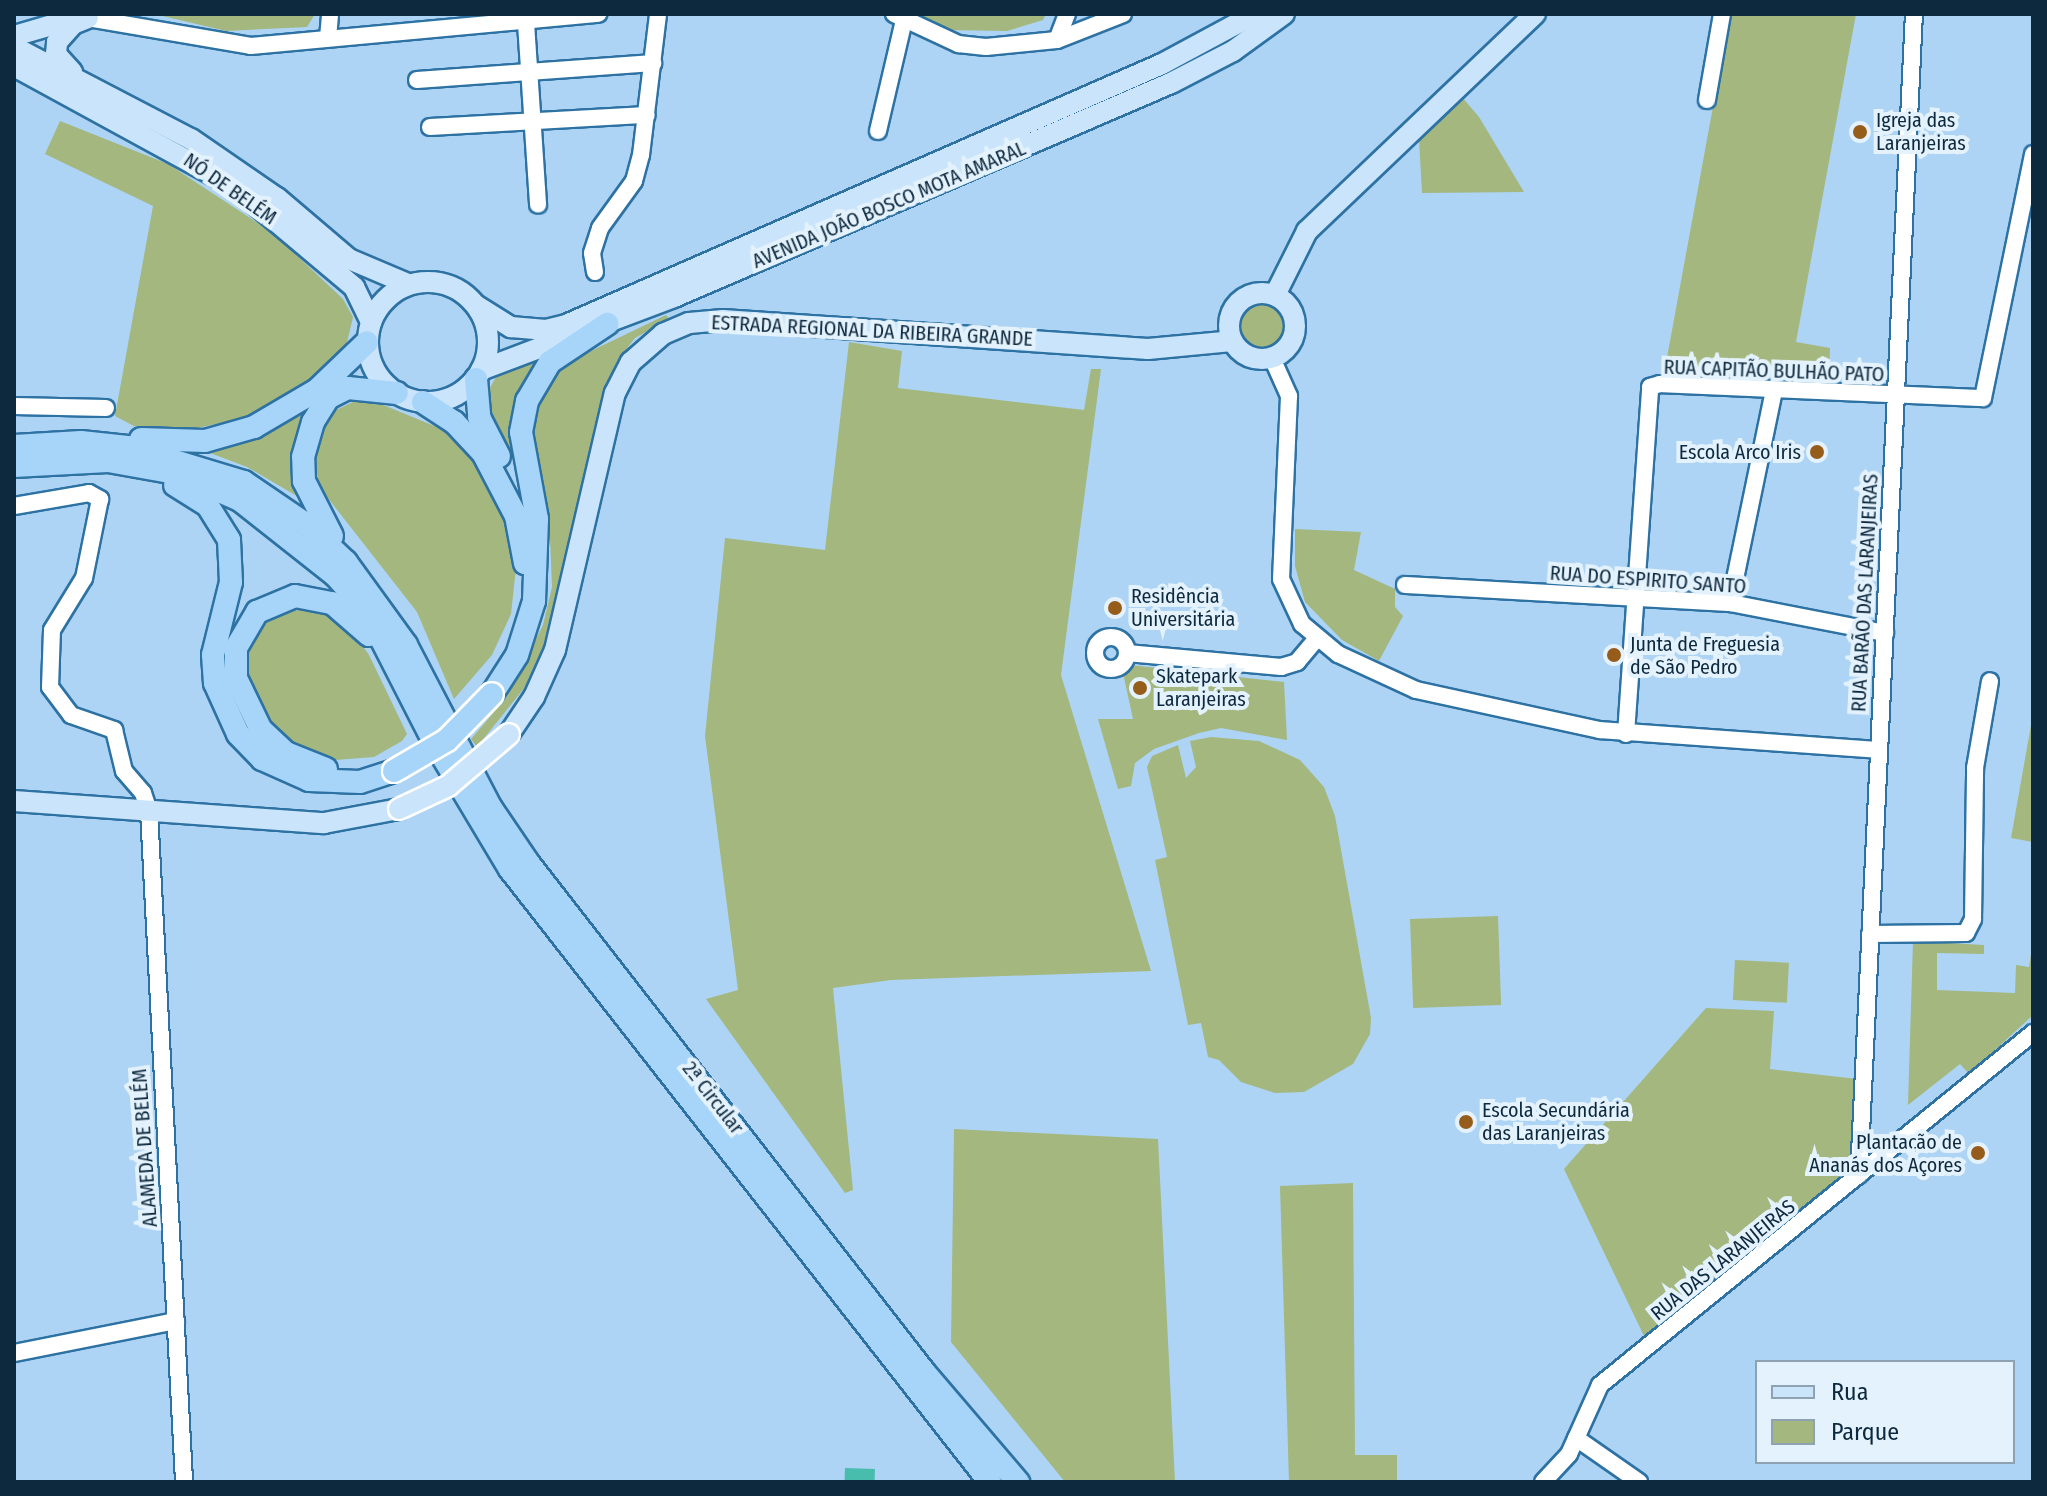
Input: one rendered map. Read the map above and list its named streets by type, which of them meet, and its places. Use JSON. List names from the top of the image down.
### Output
{
  "streets": {
    "highway": ["2ª Circular"],
    "main road": ["NÓ DE BELÉM", "AVENIDA JOÃO BOSCO MOTA AMARAL", "ESTRADA REGIONAL DA RIBEIRA GRANDE"],
    "street": [
      "RUA CAPITÃO BULHÃO PATO",
      "RUA DO ESPIRITO SANTO",
      "RUA BARÃO DAS LARANJEIRAS",
      "ALAMEDA DE BELÉM",
      "RUA DAS LARANJEIRAS"
    ]
  },
  "crossings": [
    ["NÓ DE BELÉM", "AVENIDA JOÃO BOSCO MOTA AMARAL"],
    ["ESTRADA REGIONAL DA RIBEIRA GRANDE", "ALAMEDA DE BELÉM"],
    ["RUA CAPITÃO BULHÃO PATO", "RUA DO ESPIRITO SANTO"],
    ["RUA CAPITÃO BULHÃO PATO", "RUA BARÃO DAS LARANJEIRAS"],
    ["RUA DO ESPIRITO SANTO", "RUA BARÃO DAS LARANJEIRAS"],
    ["RUA BARÃO DAS LARANJEIRAS", "RUA DAS LARANJEIRAS"]
  ],
  "places": [
    "Igreja das Laranjeiras",
    "Escola Arco Iris",
    "Residência Universitária",
    "Junta de Freguesia de São Pedro",
    "Skatepark Laranjeiras",
    "Escola Secundária das Laranjeiras",
    "Plantação de Ananás dos Açores"
  ],
  "legend": ["Rua", "Parque"]
}
